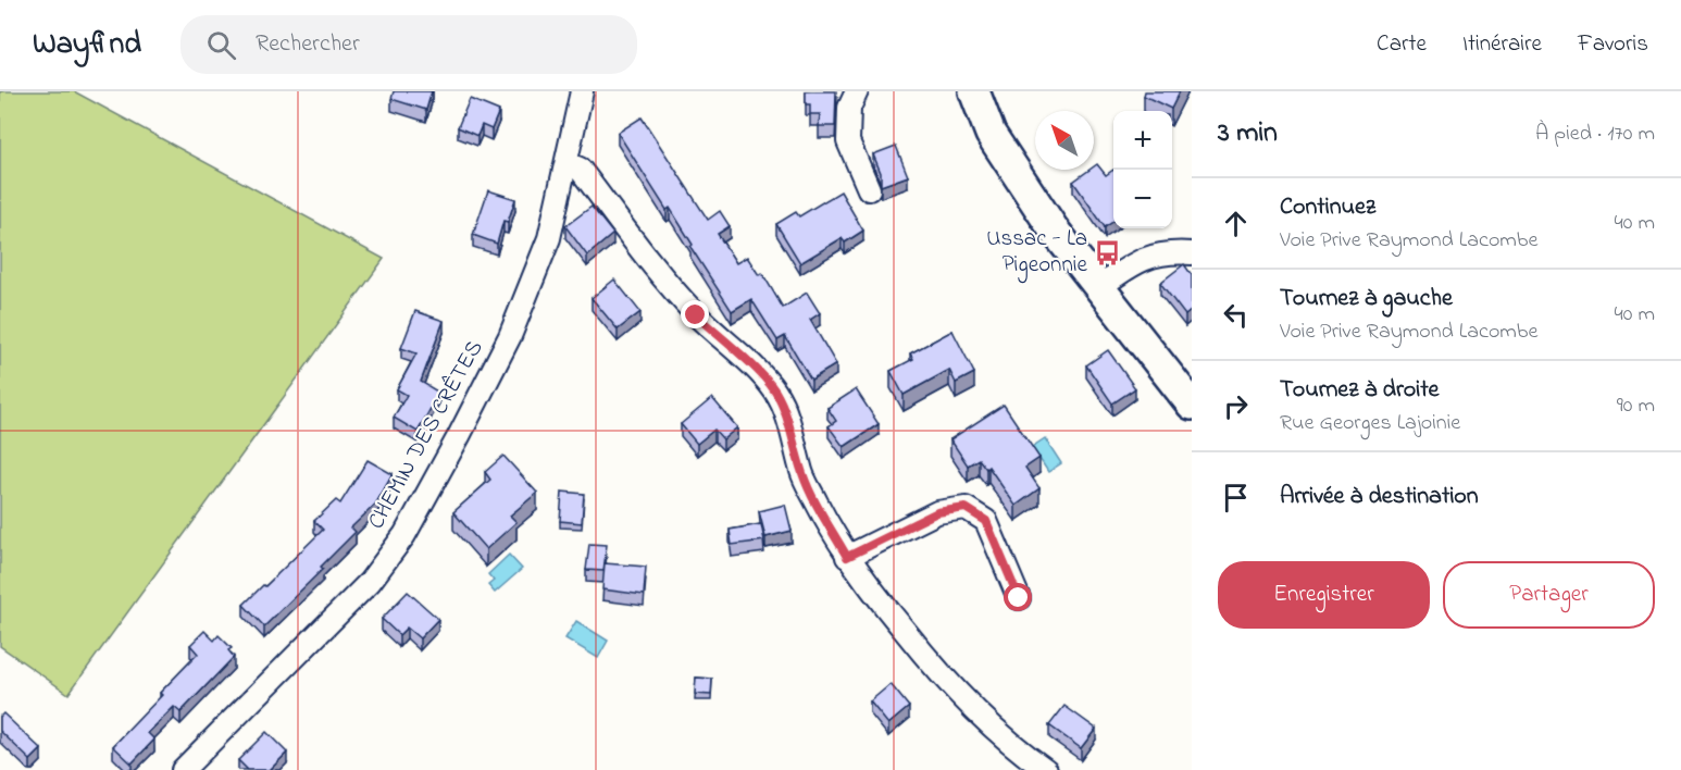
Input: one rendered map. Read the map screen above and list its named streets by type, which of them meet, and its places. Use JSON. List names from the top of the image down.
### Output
{
  "streets": {
    "street": ["CHEMIN DES CRÊTES"]
  },
  "places": {
    "bus stop": ["Ussac - La Pigeonnie"]
  },
  "north": "top left",
  "page": {
    "header": "Wayfind",
    "search": "Rechercher",
    "nav": ["Carte", "Itinéraire", "Favoris"],
    "heading": ["3 min", "À pied · 170 m"],
    "map_buttons": ["+", "−"],
    "list": [
      ["Continuez", "Voie Prive Raymond Lacombe", "40 m"],
      ["Tournez à gauche", "Voie Prive Raymond Lacombe", "40 m"],
      ["Tournez à droite", "Rue Georges Lajoinie", "90 m"],
      "Arrivée à destination"
    ],
    "buttons": ["Enregistrer", "Partager"]
  }
}
